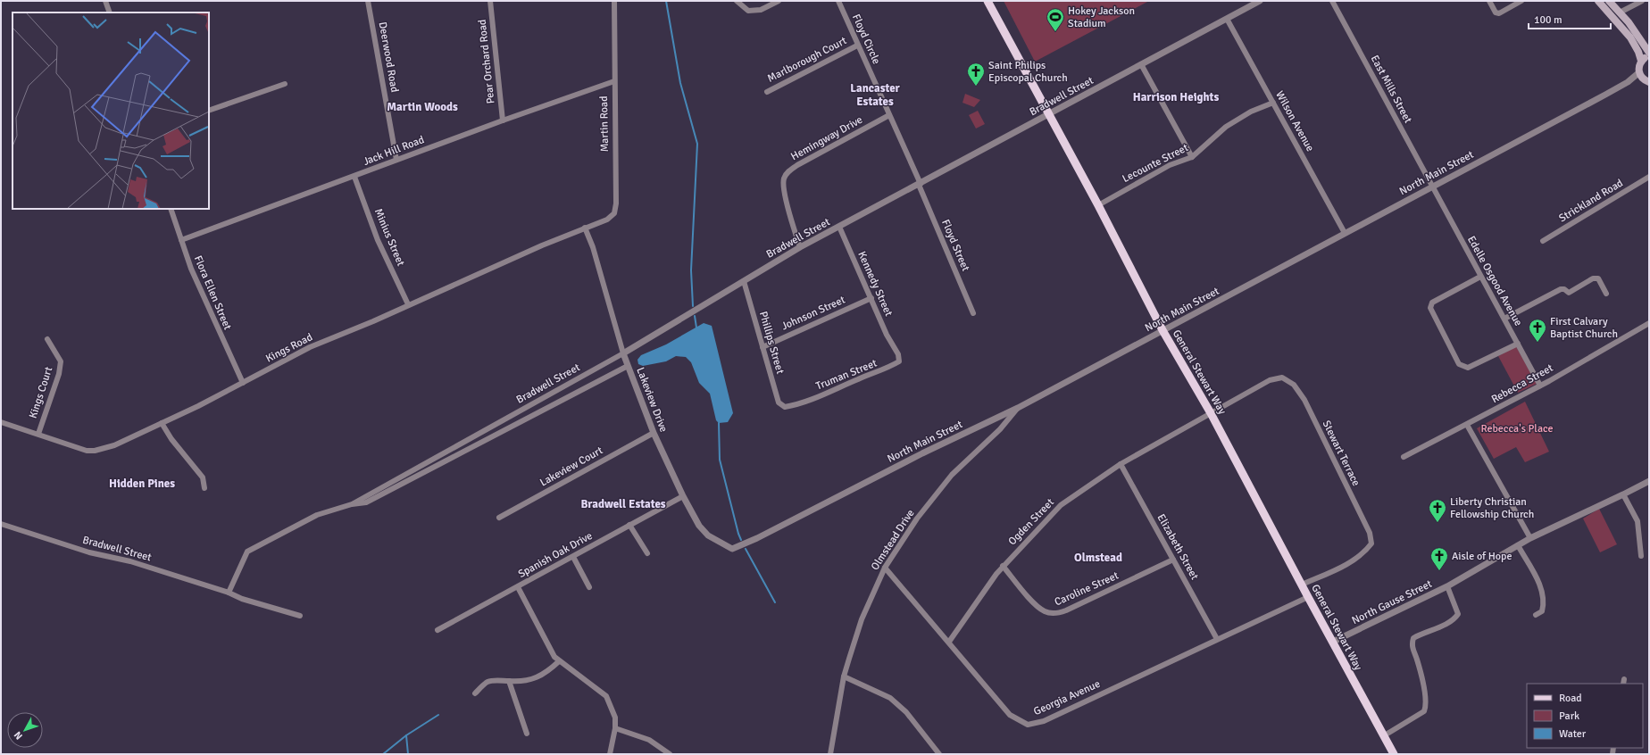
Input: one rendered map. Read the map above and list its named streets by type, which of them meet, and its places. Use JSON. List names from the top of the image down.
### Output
{
  "streets": {
    "main road": ["General Stewart Way"],
    "street": [
      "Floyd Circle",
      "Deerwood Road",
      "Marlborough Court",
      "Pear Orchard Road",
      "East Mills Street",
      "Bradwell Street",
      "Wilson Avenue",
      "Martin Road",
      "Hemingway Drive",
      "Jack Hill Road",
      "Lecounte Street",
      "North Main Street",
      "Strickland Road",
      "Minius Street",
      "Floyd Street",
      "Edelle Osgood Avenue",
      "Kennedy Street",
      "Flora Ellen Street",
      "Johnson Street",
      "Phillips Street",
      "Kings Road",
      "Truman Street",
      "Rebecca Street",
      "Kings Court",
      "Lakeview Drive",
      "Stewart Terrace",
      "Lakeview Court",
      "Ogden Street",
      "Olmstead Drive",
      "Elizabeth Street",
      "Spanish Oak Drive",
      "Caroline Street",
      "North Gause Street",
      "Georgia Avenue"
    ]
  },
  "crossings": [
    ["Floyd Circle", "Marlborough Court"],
    ["Floyd Circle", "Bradwell Street"],
    ["Floyd Circle", "Hemingway Drive"],
    ["Floyd Circle", "Floyd Street"],
    ["Deerwood Road", "Jack Hill Road"],
    ["Pear Orchard Road", "Jack Hill Road"],
    ["East Mills Street", "North Main Street"],
    ["East Mills Street", "Edelle Osgood Avenue"],
    ["Bradwell Street", "Wilson Avenue"],
    ["Bradwell Street", "Hemingway Drive"],
    ["Bradwell Street", "Floyd Street"],
    ["Bradwell Street", "Kennedy Street"],
    ["Bradwell Street", "Phillips Street"],
    ["Bradwell Street", "General Stewart Way"],
    ["Bradwell Street", "Lakeview Drive"],
    ["Wilson Avenue", "Lecounte Street"],
    ["Wilson Avenue", "North Main Street"],
    ["Martin Road", "Jack Hill Road"],
    ["Martin Road", "Kings Road"],
    ["Martin Road", "Lakeview Drive"],
    ["Jack Hill Road", "Minius Street"],
    ["Jack Hill Road", "Flora Ellen Street"],
    ["Lecounte Street", "General Stewart Way"],
    ["North Main Street", "Edelle Osgood Avenue"],
    ["North Main Street", "General Stewart Way"],
    ["North Main Street", "Lakeview Drive"],
    ["North Main Street", "Olmstead Drive"],
    ["Minius Street", "Kings Road"],
    ["Edelle Osgood Avenue", "Rebecca Street"],
    ["Kennedy Street", "Johnson Street"],
    ["Kennedy Street", "Truman Street"],
    ["Flora Ellen Street", "Kings Road"],
    ["Johnson Street", "Phillips Street"],
    ["Phillips Street", "Truman Street"],
    ["Kings Road", "Kings Court"],
    ["Kings Road", "Lakeview Drive"],
    ["General Stewart Way", "Stewart Terrace"],
    ["General Stewart Way", "Ogden Street"],
    ["General Stewart Way", "North Gause Street"],
    ["General Stewart Way", "Georgia Avenue"],
    ["Lakeview Drive", "Lakeview Court"],
    ["Lakeview Drive", "Spanish Oak Drive"],
    ["Stewart Terrace", "Ogden Street"],
    ["Ogden Street", "Elizabeth Street"],
    ["Ogden Street", "Caroline Street"],
    ["Ogden Street", "Georgia Avenue"],
    ["Olmstead Drive", "Georgia Avenue"],
    ["Elizabeth Street", "Caroline Street"],
    ["Elizabeth Street", "Georgia Avenue"]
  ],
  "districts": [
    "Lancaster Estates",
    "Harrison Heights",
    "Martin Woods",
    "Hidden Pines",
    "Bradwell Estates",
    "Olmstead"
  ],
  "parks": ["Rebecca's Place"],
  "places": {
    "sports": ["Hokey Jackson Stadium"],
    "church": [
      "Saint Philips Episcopal Church",
      "First Calvary Baptist Church",
      "Liberty Christian Fellowship Church",
      "Aisle of Hope"
    ]
  },
  "legend": ["Road", "Park", "Water"],
  "scale_bar": "100 m",
  "north": "bottom left"
}
